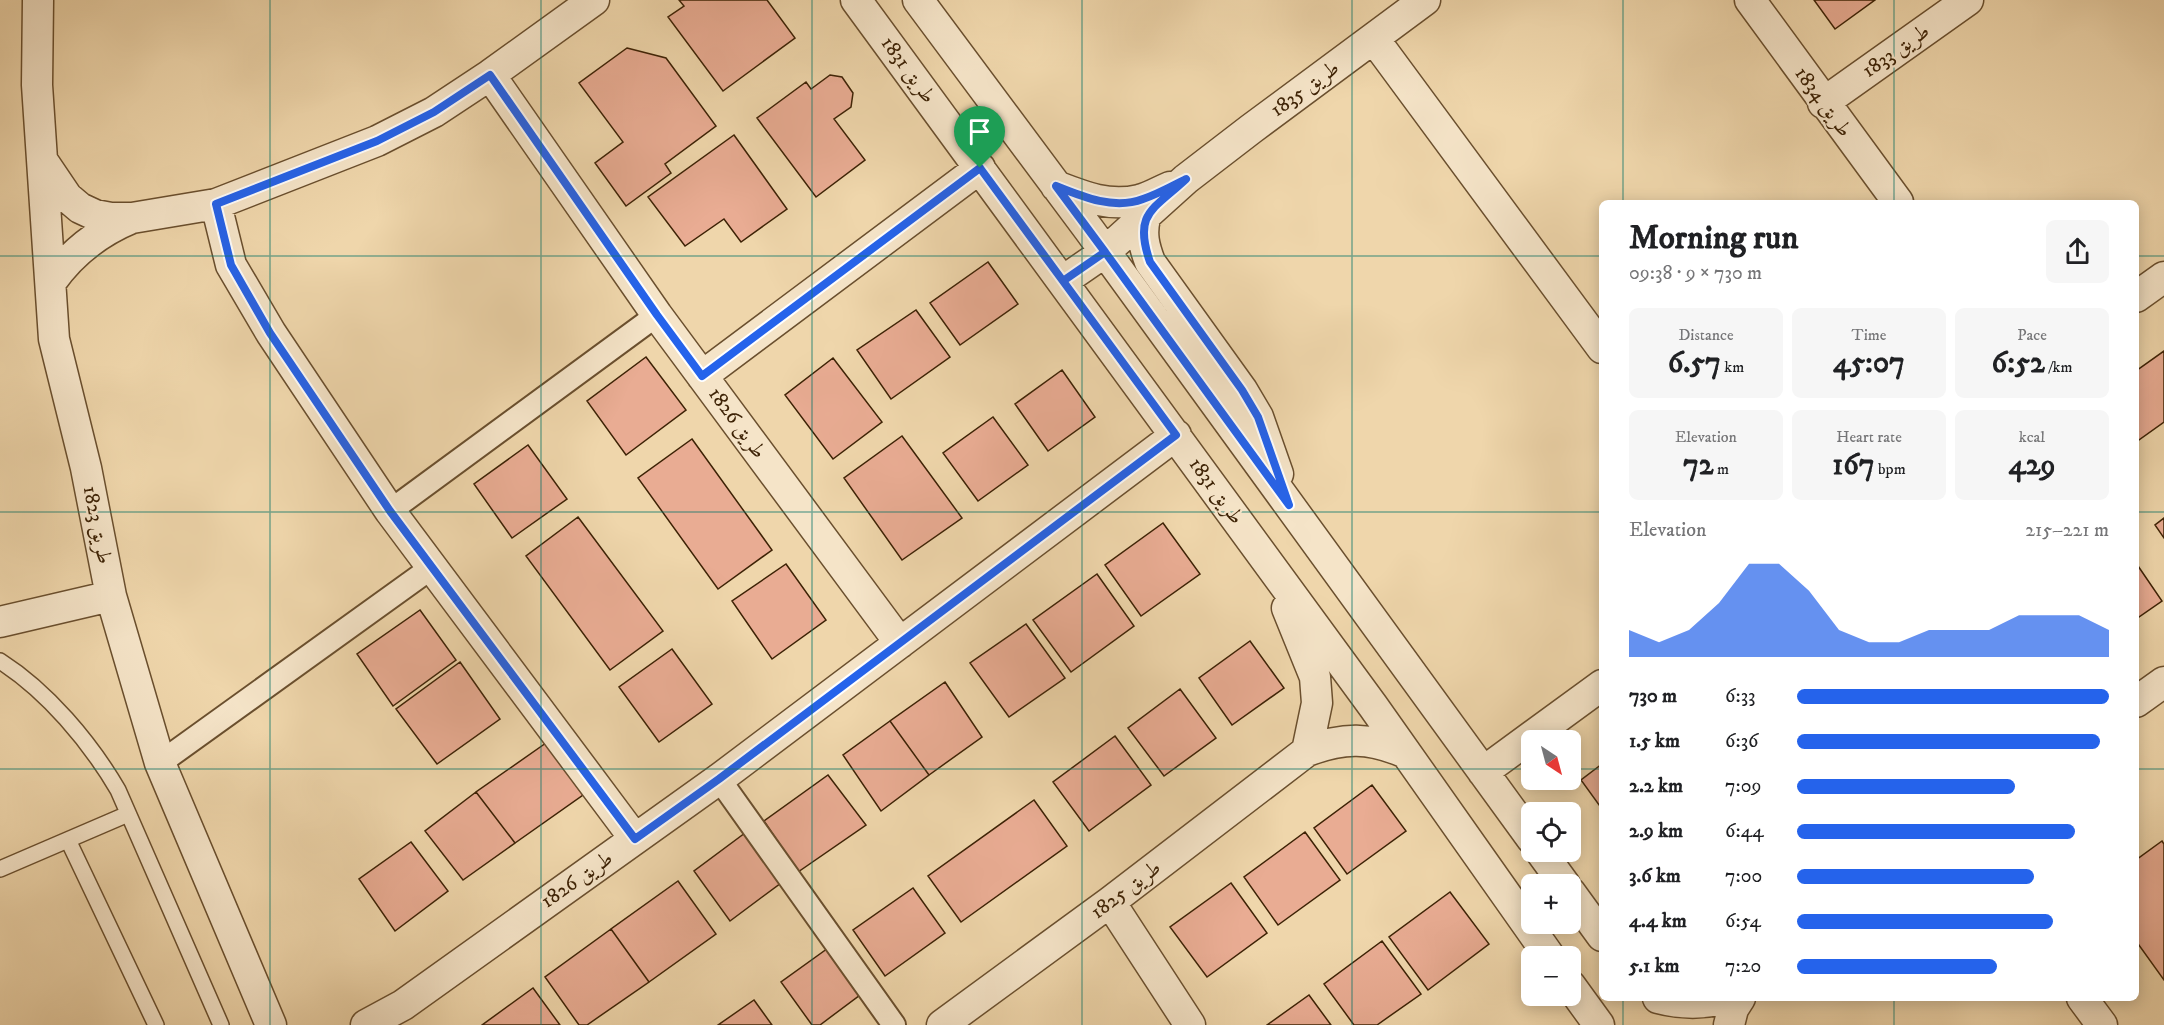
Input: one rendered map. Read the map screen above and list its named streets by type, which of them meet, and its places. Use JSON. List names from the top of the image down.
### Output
{
  "streets": {
    "street": [
      "طريق 1833",
      "طريق 1831",
      "طريق 1835",
      "طريق 1834",
      "طريق 1826",
      "طريق 1823",
      "طريق 1825"
    ]
  },
  "crossings": [
    ["طريق 1833", "طريق 1834"],
    ["طريق 1831", "طريق 1835"],
    ["طريق 1831", "طريق 1826"],
    ["طريق 1831", "طريق 1825"]
  ],
  "north": "bottom right",
  "page": {
    "heading": ["Morning run", "09:38 · 9 × 730 m"],
    "stats": [
      ["Distance", "6.57 km"],
      ["Time", "45:07"],
      ["Pace", "6:52 /km"],
      ["Elevation", "72 m"],
      ["Heart rate", "167 bpm"],
      ["kcal", "429"]
    ],
    "chart": ["Elevation", "215–221 m"],
    "list": [
      {
        "name": "730 m",
        "note": "6:33"
      },
      {
        "name": "1.5 km",
        "note": "6:36"
      },
      {
        "name": "2.2 km",
        "note": "7:09"
      },
      {
        "name": "2.9 km",
        "note": "6:44"
      },
      {
        "name": "3.6 km",
        "note": "7:00"
      },
      {
        "name": "4.4 km",
        "note": "6:54"
      },
      {
        "name": "5.1 km",
        "note": "7:20"
      }
    ],
    "map_buttons": ["+", "−"]
  }
}
